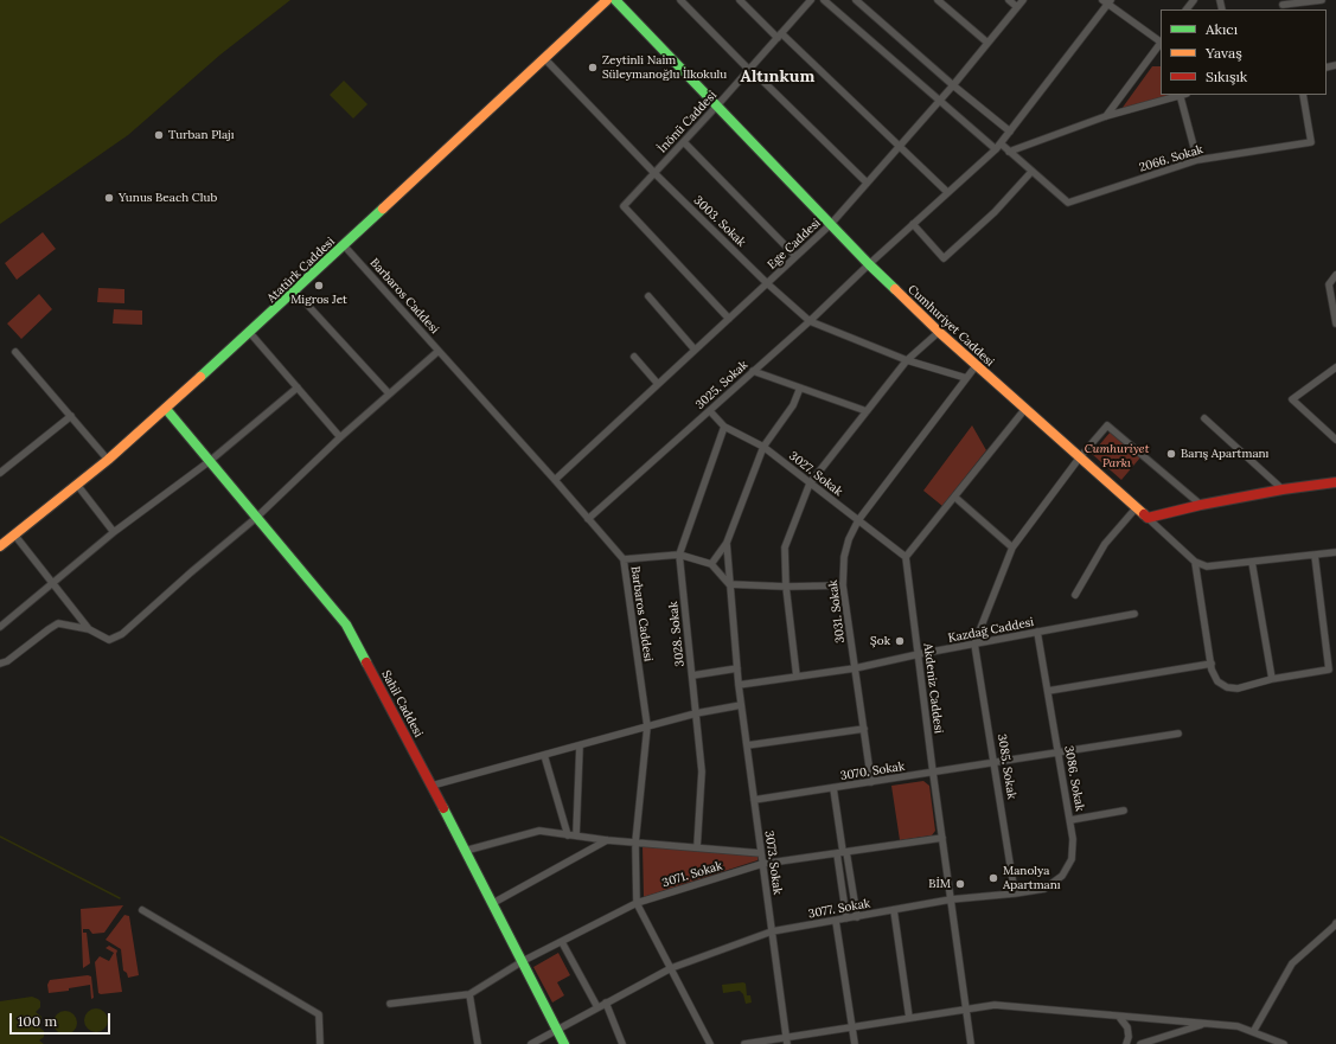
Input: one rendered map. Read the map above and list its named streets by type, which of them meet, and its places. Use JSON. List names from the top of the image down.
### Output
{
  "streets": {
    "street": [
      "İnönü Caddesi",
      "2066. Sokak",
      "3003. Sokak",
      "Ege Caddesi",
      "Atatürk Caddesi",
      "Barbaros Caddesi",
      "Cumhuriyet Caddesi",
      "3025. Sokak",
      "3027. Sokak",
      "3031. Sokak",
      "Kazdağ Caddesi",
      "3028. Sokak",
      "Akdeniz Caddesi",
      "Sahil Caddesi",
      "3085. Sokak",
      "3070. Sokak",
      "3086. Sokak",
      "3073. Sokak",
      "3071. Sokak",
      "3077. Sokak"
    ]
  },
  "crossings": [
    ["İnönü Caddesi", "3003. Sokak"],
    ["İnönü Caddesi", "Ege Caddesi"],
    ["İnönü Caddesi", "Cumhuriyet Caddesi"],
    ["3003. Sokak", "Ege Caddesi"],
    ["3003. Sokak", "Atatürk Caddesi"],
    ["3003. Sokak", "3025. Sokak"],
    ["3003. Sokak", "3031. Sokak"],
    ["Ege Caddesi", "Barbaros Caddesi"],
    ["Ege Caddesi", "Cumhuriyet Caddesi"],
    ["Atatürk Caddesi", "Barbaros Caddesi"],
    ["Atatürk Caddesi", "Sahil Caddesi"],
    ["Barbaros Caddesi", "3025. Sokak"],
    ["Barbaros Caddesi", "3071. Sokak"],
    ["Barbaros Caddesi", "3077. Sokak"],
    ["Cumhuriyet Caddesi", "3025. Sokak"],
    ["Cumhuriyet Caddesi", "3031. Sokak"],
    ["3025. Sokak", "3027. Sokak"],
    ["3027. Sokak", "3031. Sokak"],
    ["3027. Sokak", "3028. Sokak"],
    ["3027. Sokak", "Akdeniz Caddesi"],
    ["3031. Sokak", "Kazdağ Caddesi"],
    ["3031. Sokak", "3070. Sokak"],
    ["Kazdağ Caddesi", "Akdeniz Caddesi"],
    ["Kazdağ Caddesi", "3085. Sokak"],
    ["Kazdağ Caddesi", "3086. Sokak"],
    ["Kazdağ Caddesi", "3073. Sokak"],
    ["Akdeniz Caddesi", "3070. Sokak"],
    ["Akdeniz Caddesi", "3071. Sokak"],
    ["Akdeniz Caddesi", "3077. Sokak"],
    ["Sahil Caddesi", "3071. Sokak"],
    ["Sahil Caddesi", "3077. Sokak"],
    ["3085. Sokak", "3070. Sokak"],
    ["3085. Sokak", "3086. Sokak"],
    ["3085. Sokak", "3077. Sokak"],
    ["3070. Sokak", "3086. Sokak"],
    ["3070. Sokak", "3073. Sokak"],
    ["3086. Sokak", "3077. Sokak"],
    ["3073. Sokak", "3071. Sokak"],
    ["3073. Sokak", "3077. Sokak"]
  ],
  "districts": ["Altınkum"],
  "parks": ["Cumhuriyet Parkı"],
  "places": [
    "Zeytinli Naim Süleymanoğlu İlkokulu",
    "Turban Plajı",
    "Yunus Beach Club",
    "Migros Jet",
    "Barış Apartmanı",
    "Şok",
    "Manolya Apartmanı",
    "BİM"
  ],
  "legend": ["Akıcı", "Yavaş", "Sıkışık"],
  "scale_bar": "100 m"
}
